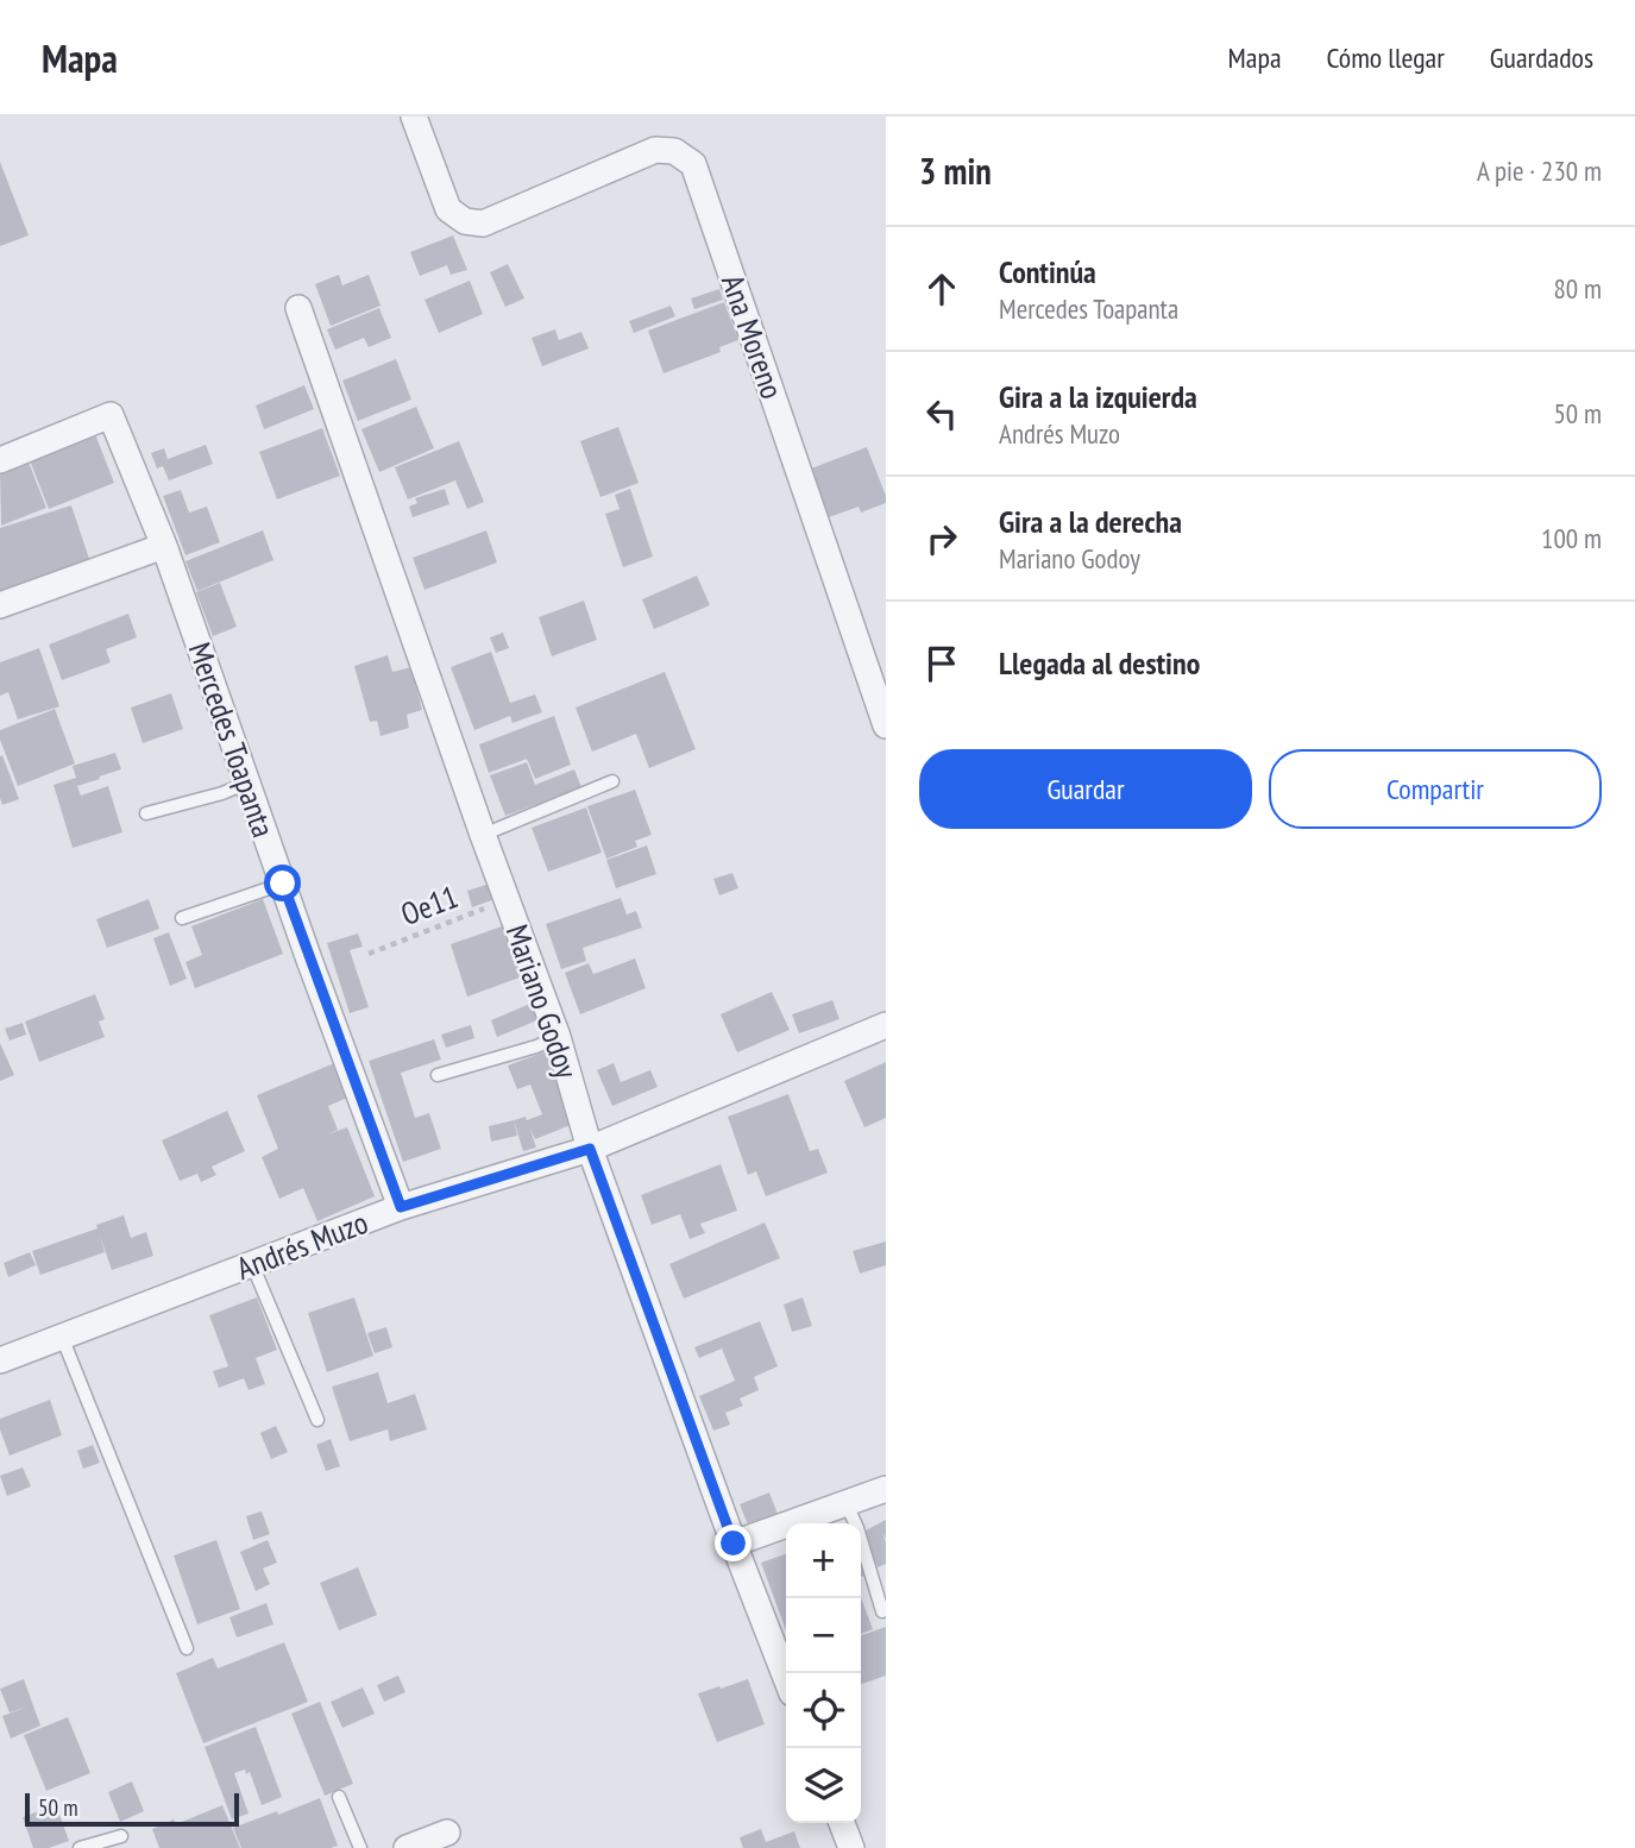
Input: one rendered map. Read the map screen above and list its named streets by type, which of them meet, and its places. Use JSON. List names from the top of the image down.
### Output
{
  "streets": {
    "street": [
      "Ana Moreno",
      "Mercedes Toapanta",
      "Mariano Godoy",
      "Andrés Muzo"
    ],
    "path": ["Oe11"]
  },
  "crossings": [
    ["Mercedes Toapanta", "Andrés Muzo"],
    ["Oe11", "Mariano Godoy"],
    ["Mariano Godoy", "Andrés Muzo"]
  ],
  "scale_bar": "50 m",
  "page": {
    "header": "Mapa",
    "nav": ["Mapa", "Cómo llegar", "Guardados"],
    "heading": ["3 min", "A pie · 230 m"],
    "list": [
      ["Continúa", "Mercedes Toapanta", "80 m"],
      ["Gira a la izquierda", "Andrés Muzo", "50 m"],
      ["Gira a la derecha", "Mariano Godoy", "100 m"],
      "Llegada al destino"
    ],
    "buttons": ["Guardar", "Compartir"],
    "map_buttons": ["+", "−"],
    "scale": "50 m"
  }
}
